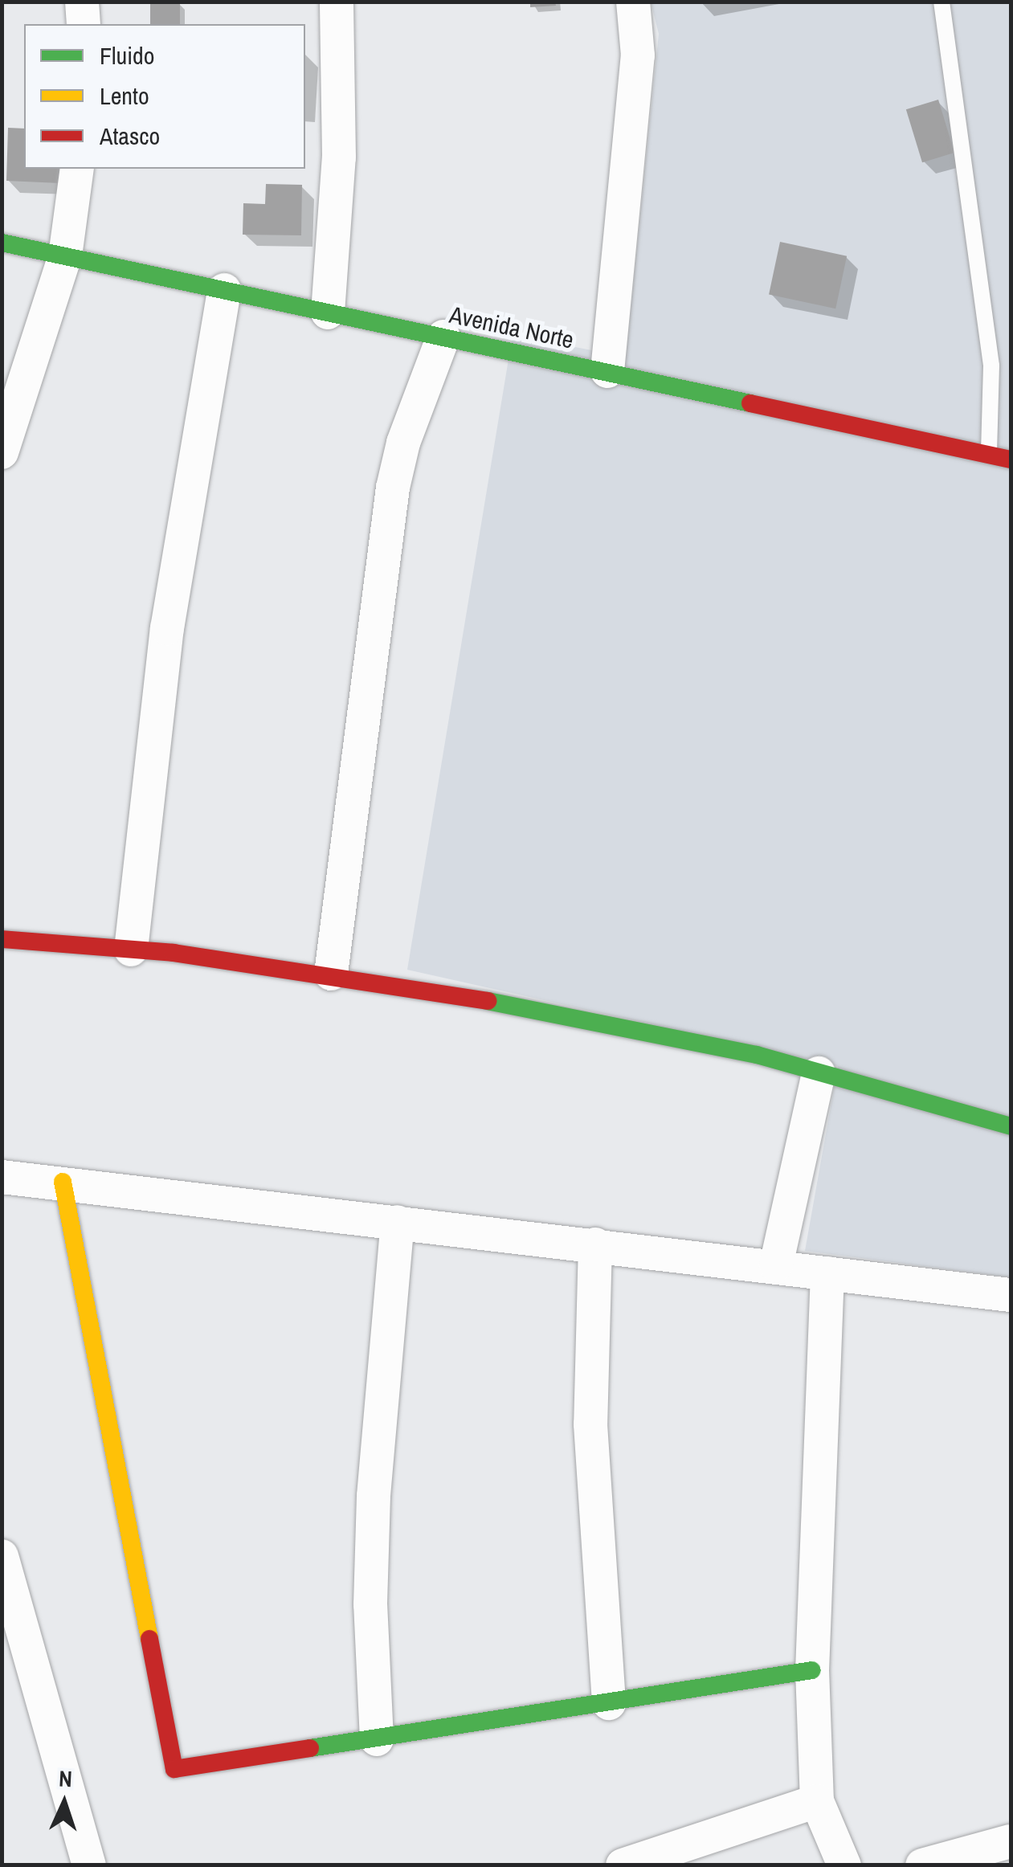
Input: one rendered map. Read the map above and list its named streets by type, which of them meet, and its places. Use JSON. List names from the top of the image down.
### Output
{
  "streets": {
    "main road": ["Avenida Norte"]
  },
  "legend": ["Fluido", "Lento", "Atasco"],
  "north": "top"
}
